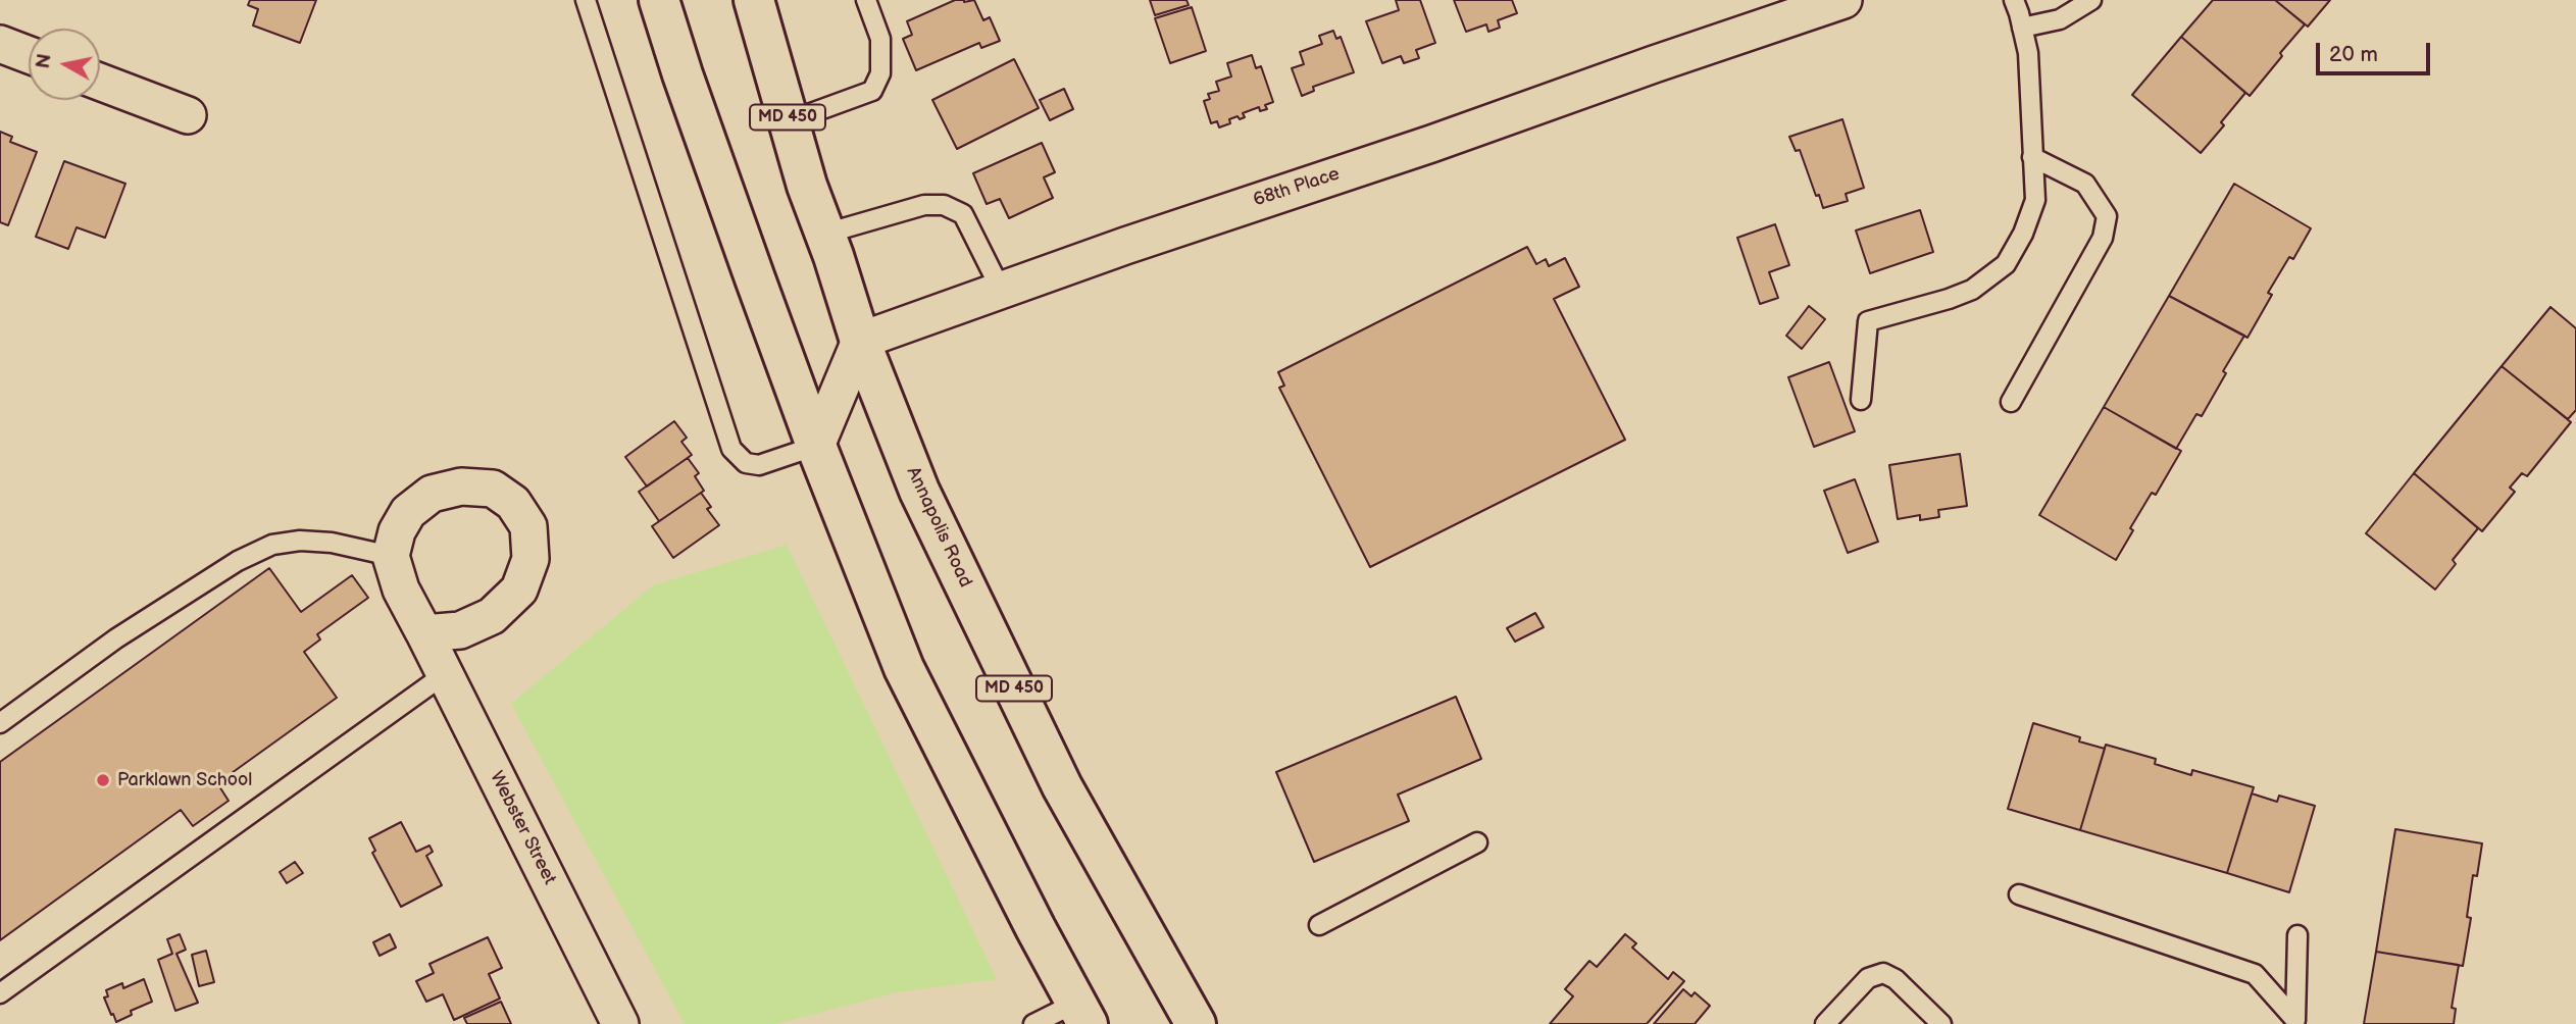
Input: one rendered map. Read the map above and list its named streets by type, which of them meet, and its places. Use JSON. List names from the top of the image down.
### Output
{
  "streets": {
    "main road": ["MD 450", "Annapolis Road"],
    "street": ["68th Place", "Webster Street"]
  },
  "crossings": [
    ["68th Place", "Annapolis Road"]
  ],
  "places": ["Parklawn School"],
  "scale_bar": "20 m",
  "north": "left"
}
